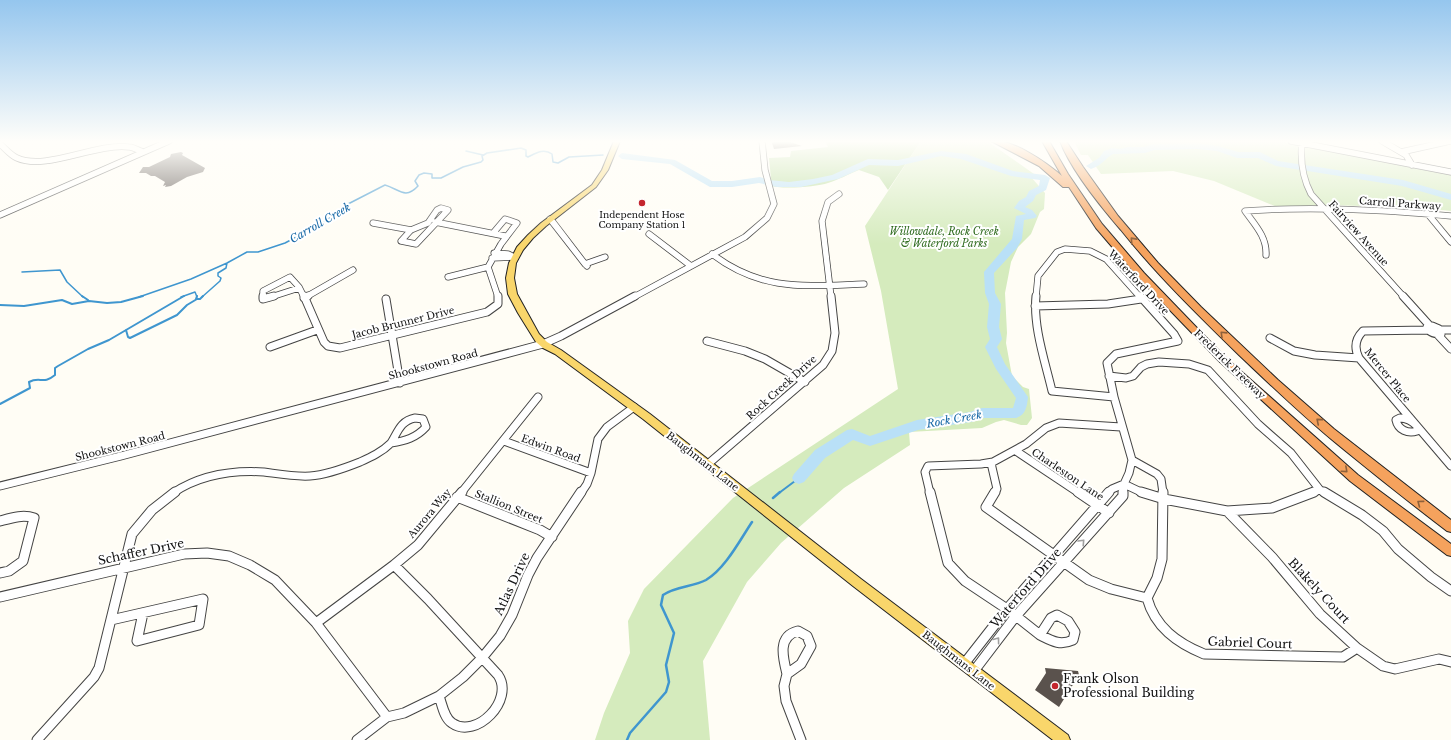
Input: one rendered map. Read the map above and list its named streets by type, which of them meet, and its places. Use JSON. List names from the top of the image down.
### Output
{
  "streets": {
    "highway": ["Frederick Freeway"],
    "main road": ["Baughmans Lane"],
    "street": [
      "Carroll Parkway",
      "Fairview Avenue",
      "Waterford Drive",
      "Jacob Brunner Drive",
      "Shookstown Road",
      "Mercer Place",
      "Rock Creek Drive",
      "Edwin Road",
      "Charleston Lane",
      "Stallion Street",
      "Aurora Way",
      "Schaffer Drive",
      "Atlas Drive",
      "Blakely Court",
      "Gabriel Court"
    ]
  },
  "crossings": [
    ["Carroll Parkway", "Fairview Avenue"],
    ["Fairview Avenue", "Mercer Place"],
    ["Waterford Drive", "Baughmans Lane"],
    ["Waterford Drive", "Charleston Lane"],
    ["Shookstown Road", "Baughmans Lane"],
    ["Rock Creek Drive", "Baughmans Lane"],
    ["Edwin Road", "Aurora Way"],
    ["Edwin Road", "Atlas Drive"],
    ["Baughmans Lane", "Atlas Drive"],
    ["Stallion Street", "Aurora Way"],
    ["Stallion Street", "Atlas Drive"],
    ["Aurora Way", "Schaffer Drive"],
    ["Schaffer Drive", "Atlas Drive"],
    ["Blakely Court", "Gabriel Court"]
  ],
  "water": ["Carroll Creek", "Rock Creek"],
  "parks": ["Willowdale, Rock Creek & Waterford Parks"],
  "places": ["Independent Hose Company Station 1", "Frank Olson Professional Building"]
}
